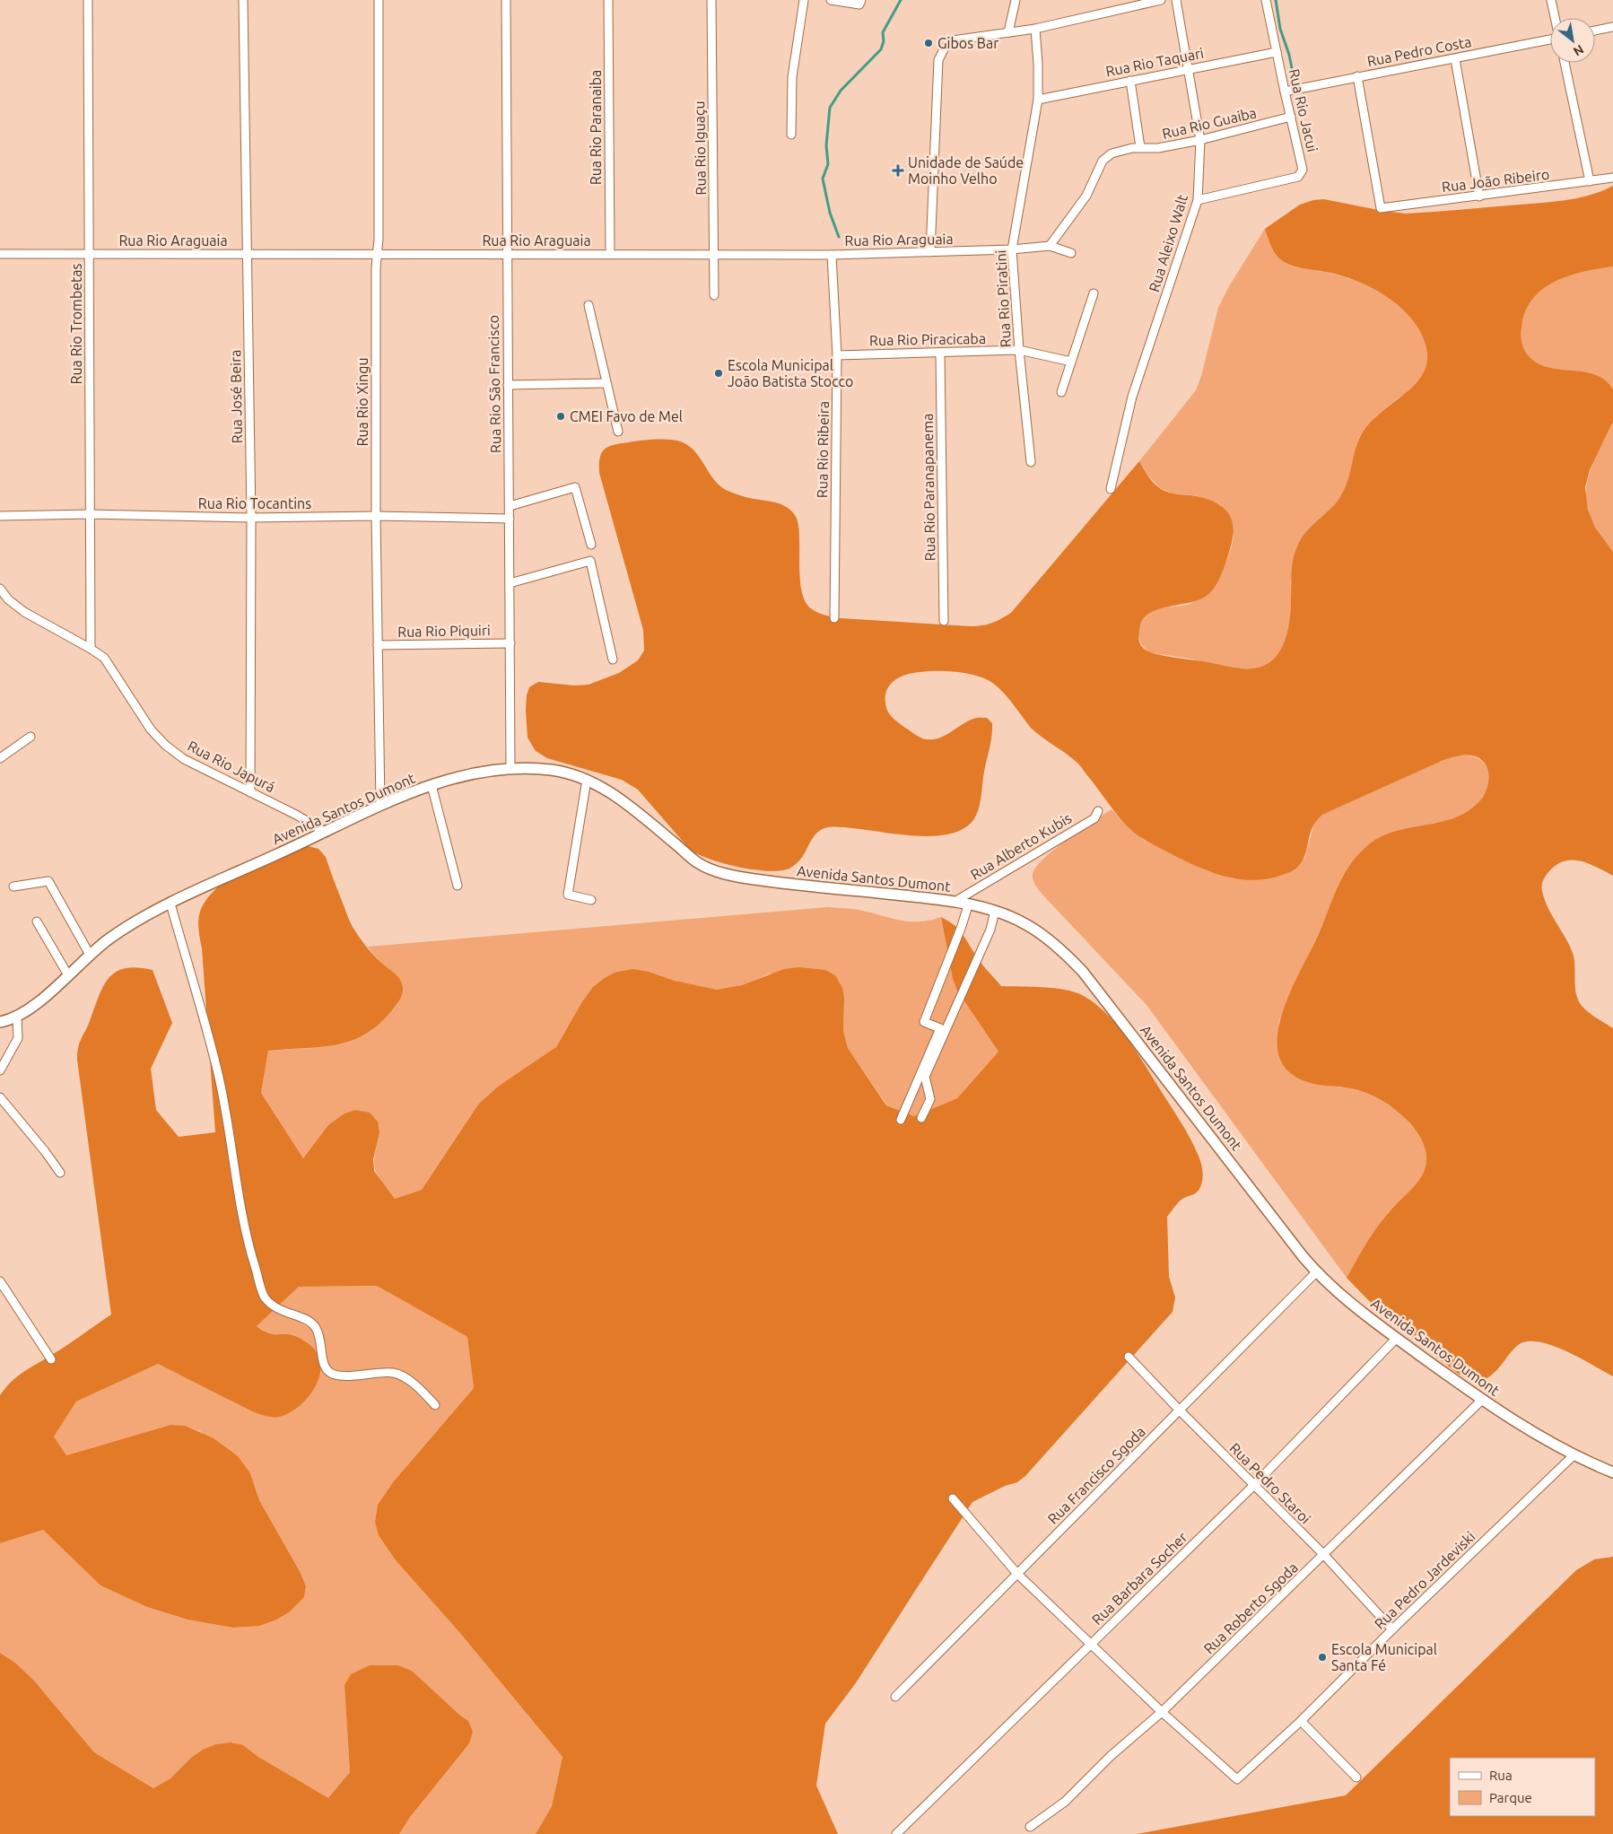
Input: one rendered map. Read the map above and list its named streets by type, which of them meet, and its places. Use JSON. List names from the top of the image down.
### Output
{
  "streets": {
    "street": [
      "Rua Pedro Costa",
      "Rua Rio Taquari",
      "Rua Rio Jacui",
      "Rua Rio Guaiba",
      "Rua Rio Paranaiba",
      "Rua Rio Iguaçu",
      "Rua João Ribeiro",
      "Rua Rio Araguaia",
      "Rua Aleixo Walt",
      "Rua Rio Piratini",
      "Rua Rio Trombetas",
      "Rua Rio Piracicaba",
      "Rua Rio São Francisco",
      "Rua José Beira",
      "Rua Rio Xingu",
      "Rua Rio Ribeira",
      "Rua Rio Paranapanema",
      "Rua Rio Tocantins",
      "Rua Rio Piquiri",
      "Rua Rio Japurá",
      "Avenida Santos Dumont",
      "Rua Alberto Kubis",
      "Rua Francisco Sgoda",
      "Rua Pedro Staroi",
      "Rua Barbara Socher",
      "Rua Pedro Jardeviski",
      "Rua Roberto Sgoda"
    ]
  },
  "crossings": [
    ["Rua Pedro Costa", "Rua Rio Jacui"],
    ["Rua Pedro Costa", "Rua João Ribeiro"],
    ["Rua Rio Taquari", "Rua Rio Jacui"],
    ["Rua Rio Taquari", "Rua Aleixo Walt"],
    ["Rua Rio Taquari", "Rua Rio Piratini"],
    ["Rua Rio Jacui", "Rua Rio Guaiba"],
    ["Rua Rio Jacui", "Rua Aleixo Walt"],
    ["Rua Rio Guaiba", "Rua Rio Araguaia"],
    ["Rua Rio Guaiba", "Rua Aleixo Walt"],
    ["Rua Rio Paranaiba", "Rua Rio Araguaia"],
    ["Rua Rio Iguaçu", "Rua Rio Araguaia"],
    ["Rua Rio Araguaia", "Rua Rio Piratini"],
    ["Rua Rio Araguaia", "Rua Rio Trombetas"],
    ["Rua Rio Araguaia", "Rua Rio São Francisco"],
    ["Rua Rio Araguaia", "Rua José Beira"],
    ["Rua Rio Araguaia", "Rua Rio Xingu"],
    ["Rua Rio Araguaia", "Rua Rio Ribeira"],
    ["Rua Rio Piratini", "Rua Rio Piracicaba"],
    ["Rua Rio Trombetas", "Rua Rio Tocantins"],
    ["Rua Rio Trombetas", "Rua Rio Japurá"],
    ["Rua Rio Piracicaba", "Rua Rio Ribeira"],
    ["Rua Rio Piracicaba", "Rua Rio Paranapanema"],
    ["Rua Rio São Francisco", "Rua Rio Tocantins"],
    ["Rua Rio São Francisco", "Rua Rio Piquiri"],
    ["Rua Rio São Francisco", "Avenida Santos Dumont"],
    ["Rua José Beira", "Rua Rio Tocantins"],
    ["Rua José Beira", "Rua Rio Japurá"],
    ["Rua Rio Xingu", "Rua Rio Tocantins"],
    ["Rua Rio Xingu", "Rua Rio Piquiri"],
    ["Rua Rio Xingu", "Avenida Santos Dumont"],
    ["Rua Rio Japurá", "Avenida Santos Dumont"],
    ["Avenida Santos Dumont", "Rua Alberto Kubis"],
    ["Avenida Santos Dumont", "Rua Francisco Sgoda"],
    ["Avenida Santos Dumont", "Rua Barbara Socher"],
    ["Avenida Santos Dumont", "Rua Pedro Jardeviski"],
    ["Avenida Santos Dumont", "Rua Roberto Sgoda"],
    ["Rua Francisco Sgoda", "Rua Pedro Staroi"],
    ["Rua Pedro Staroi", "Rua Barbara Socher"],
    ["Rua Pedro Staroi", "Rua Pedro Jardeviski"],
    ["Rua Pedro Staroi", "Rua Roberto Sgoda"],
    ["Rua Pedro Jardeviski", "Rua Roberto Sgoda"]
  ],
  "places": {
    "other": [
      "Gibos Bar",
      "Escola Municipal João Batista Stocco",
      "CMEI Favo de Mel",
      "Escola Municipal Santa Fé"
    ],
    "health": ["Unidade de Saúde Moinho Velho"]
  },
  "legend": ["Rua", "Parque"],
  "north": "bottom right"
}
